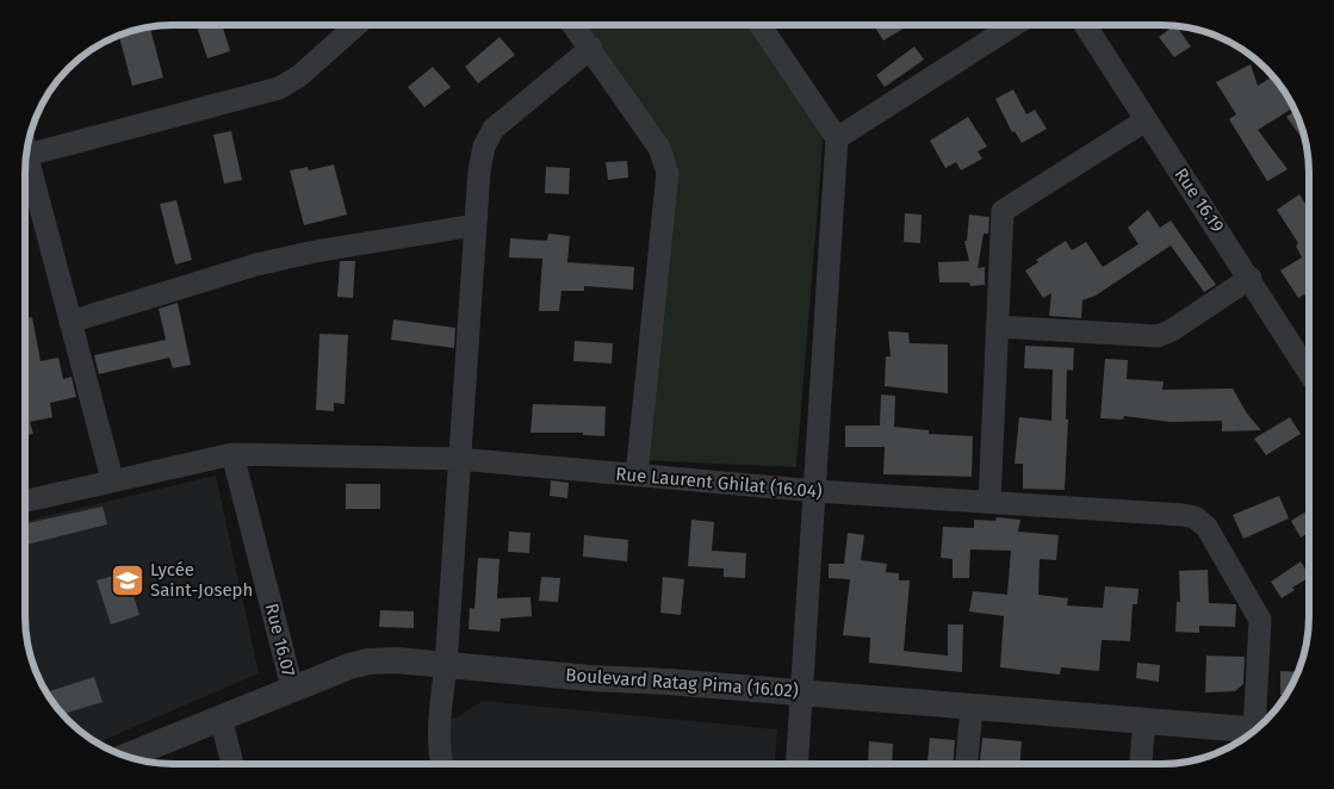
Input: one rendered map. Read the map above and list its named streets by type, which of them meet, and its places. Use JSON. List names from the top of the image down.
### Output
{
  "streets": {
    "street": [
      "Rue 16.19",
      "Rue Laurent Ghilat (16.04)",
      "Rue 16.07",
      "Boulevard Ratag Pima (16.02)"
    ]
  },
  "crossings": [
    ["Rue Laurent Ghilat (16.04)", "Rue 16.07"],
    ["Rue 16.07", "Boulevard Ratag Pima (16.02)"]
  ],
  "places": {
    "school or university": ["Lycée Saint-Joseph"]
  }
}
